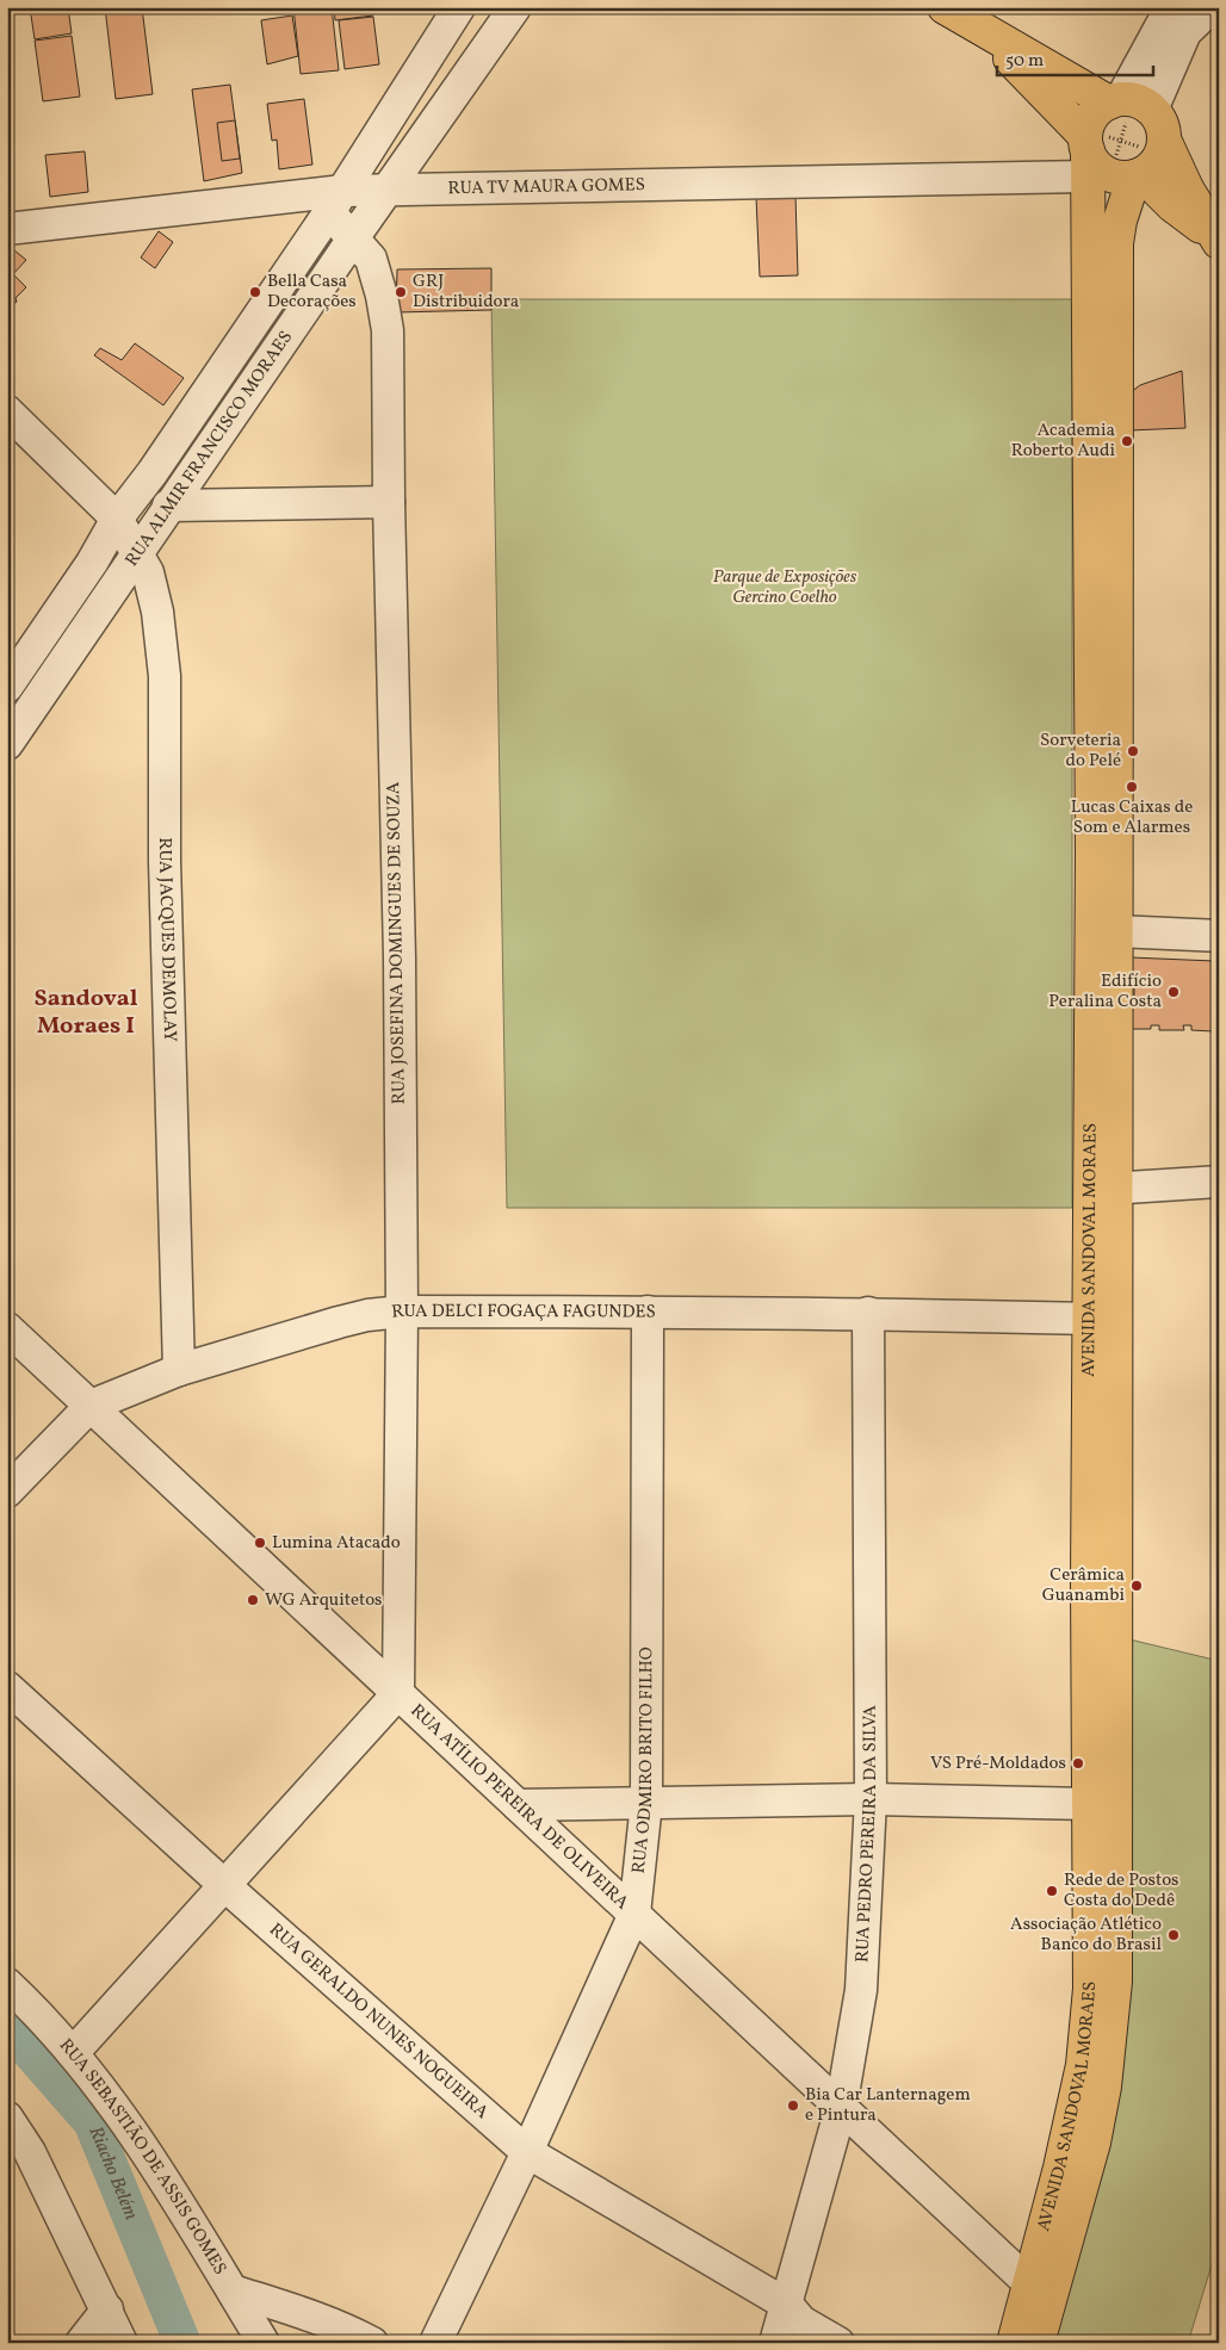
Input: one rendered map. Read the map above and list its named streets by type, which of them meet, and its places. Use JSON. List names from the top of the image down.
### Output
{
  "streets": {
    "main road": ["AVENIDA SANDOVAL MORAES"],
    "street": [
      "RUA TV MAURA GOMES",
      "RUA ALMIR FRANCISCO MORAES",
      "RUA JACQUES DEMOLAY",
      "RUA JOSEFINA DOMINGUES DE SOUZA",
      "RUA DELCI FOGAÇA FAGUNDES",
      "RUA ODMIRO BRITO FILHO",
      "RUA ATÍLIO PEREIRA DE OLIVEIRA",
      "RUA PEDRO PEREIRA DA SILVA",
      "RUA GERALDO NUNES NOGUEIRA",
      "RUA SEBASTIÃO DE ASSIS GOMES"
    ]
  },
  "crossings": [
    ["RUA TV MAURA GOMES", "RUA ALMIR FRANCISCO MORAES"],
    ["RUA TV MAURA GOMES", "RUA JOSEFINA DOMINGUES DE SOUZA"],
    ["RUA TV MAURA GOMES", "AVENIDA SANDOVAL MORAES"],
    ["RUA ALMIR FRANCISCO MORAES", "RUA JACQUES DEMOLAY"],
    ["RUA ALMIR FRANCISCO MORAES", "RUA JOSEFINA DOMINGUES DE SOUZA"],
    ["RUA JACQUES DEMOLAY", "RUA DELCI FOGAÇA FAGUNDES"],
    ["RUA JOSEFINA DOMINGUES DE SOUZA", "RUA DELCI FOGAÇA FAGUNDES"],
    ["RUA JOSEFINA DOMINGUES DE SOUZA", "RUA ATÍLIO PEREIRA DE OLIVEIRA"],
    ["AVENIDA SANDOVAL MORAES", "RUA DELCI FOGAÇA FAGUNDES"],
    ["AVENIDA SANDOVAL MORAES", "RUA ATÍLIO PEREIRA DE OLIVEIRA"],
    ["RUA DELCI FOGAÇA FAGUNDES", "RUA ODMIRO BRITO FILHO"],
    ["RUA DELCI FOGAÇA FAGUNDES", "RUA ATÍLIO PEREIRA DE OLIVEIRA"],
    ["RUA DELCI FOGAÇA FAGUNDES", "RUA PEDRO PEREIRA DA SILVA"],
    ["RUA ODMIRO BRITO FILHO", "RUA ATÍLIO PEREIRA DE OLIVEIRA"],
    ["RUA ODMIRO BRITO FILHO", "RUA GERALDO NUNES NOGUEIRA"],
    ["RUA ATÍLIO PEREIRA DE OLIVEIRA", "RUA PEDRO PEREIRA DA SILVA"],
    ["RUA PEDRO PEREIRA DA SILVA", "RUA GERALDO NUNES NOGUEIRA"]
  ],
  "districts": ["Sandoval Moraes I"],
  "water": ["Riacho Belém"],
  "parks": ["Parque de Exposições Gercino Coelho"],
  "places": [
    "Bella Casa Decorações",
    "GRJ Distribuidora",
    "Academia Roberto Audi",
    "Sorveteria do Pelé",
    "Lucas Caixas de Som e Alarmes",
    "Edifício Peralina Costa",
    "Lumina Atacado",
    "Cerâmica Guanambi",
    "WG Arquitetos",
    "VS Pré-Moldados",
    "Rede de Postos Costa do Dedê",
    "Associação Atlético Banco do Brasil",
    "Bia Car Lanternagem e Pintura"
  ],
  "scale_bar": "50 m"
}
